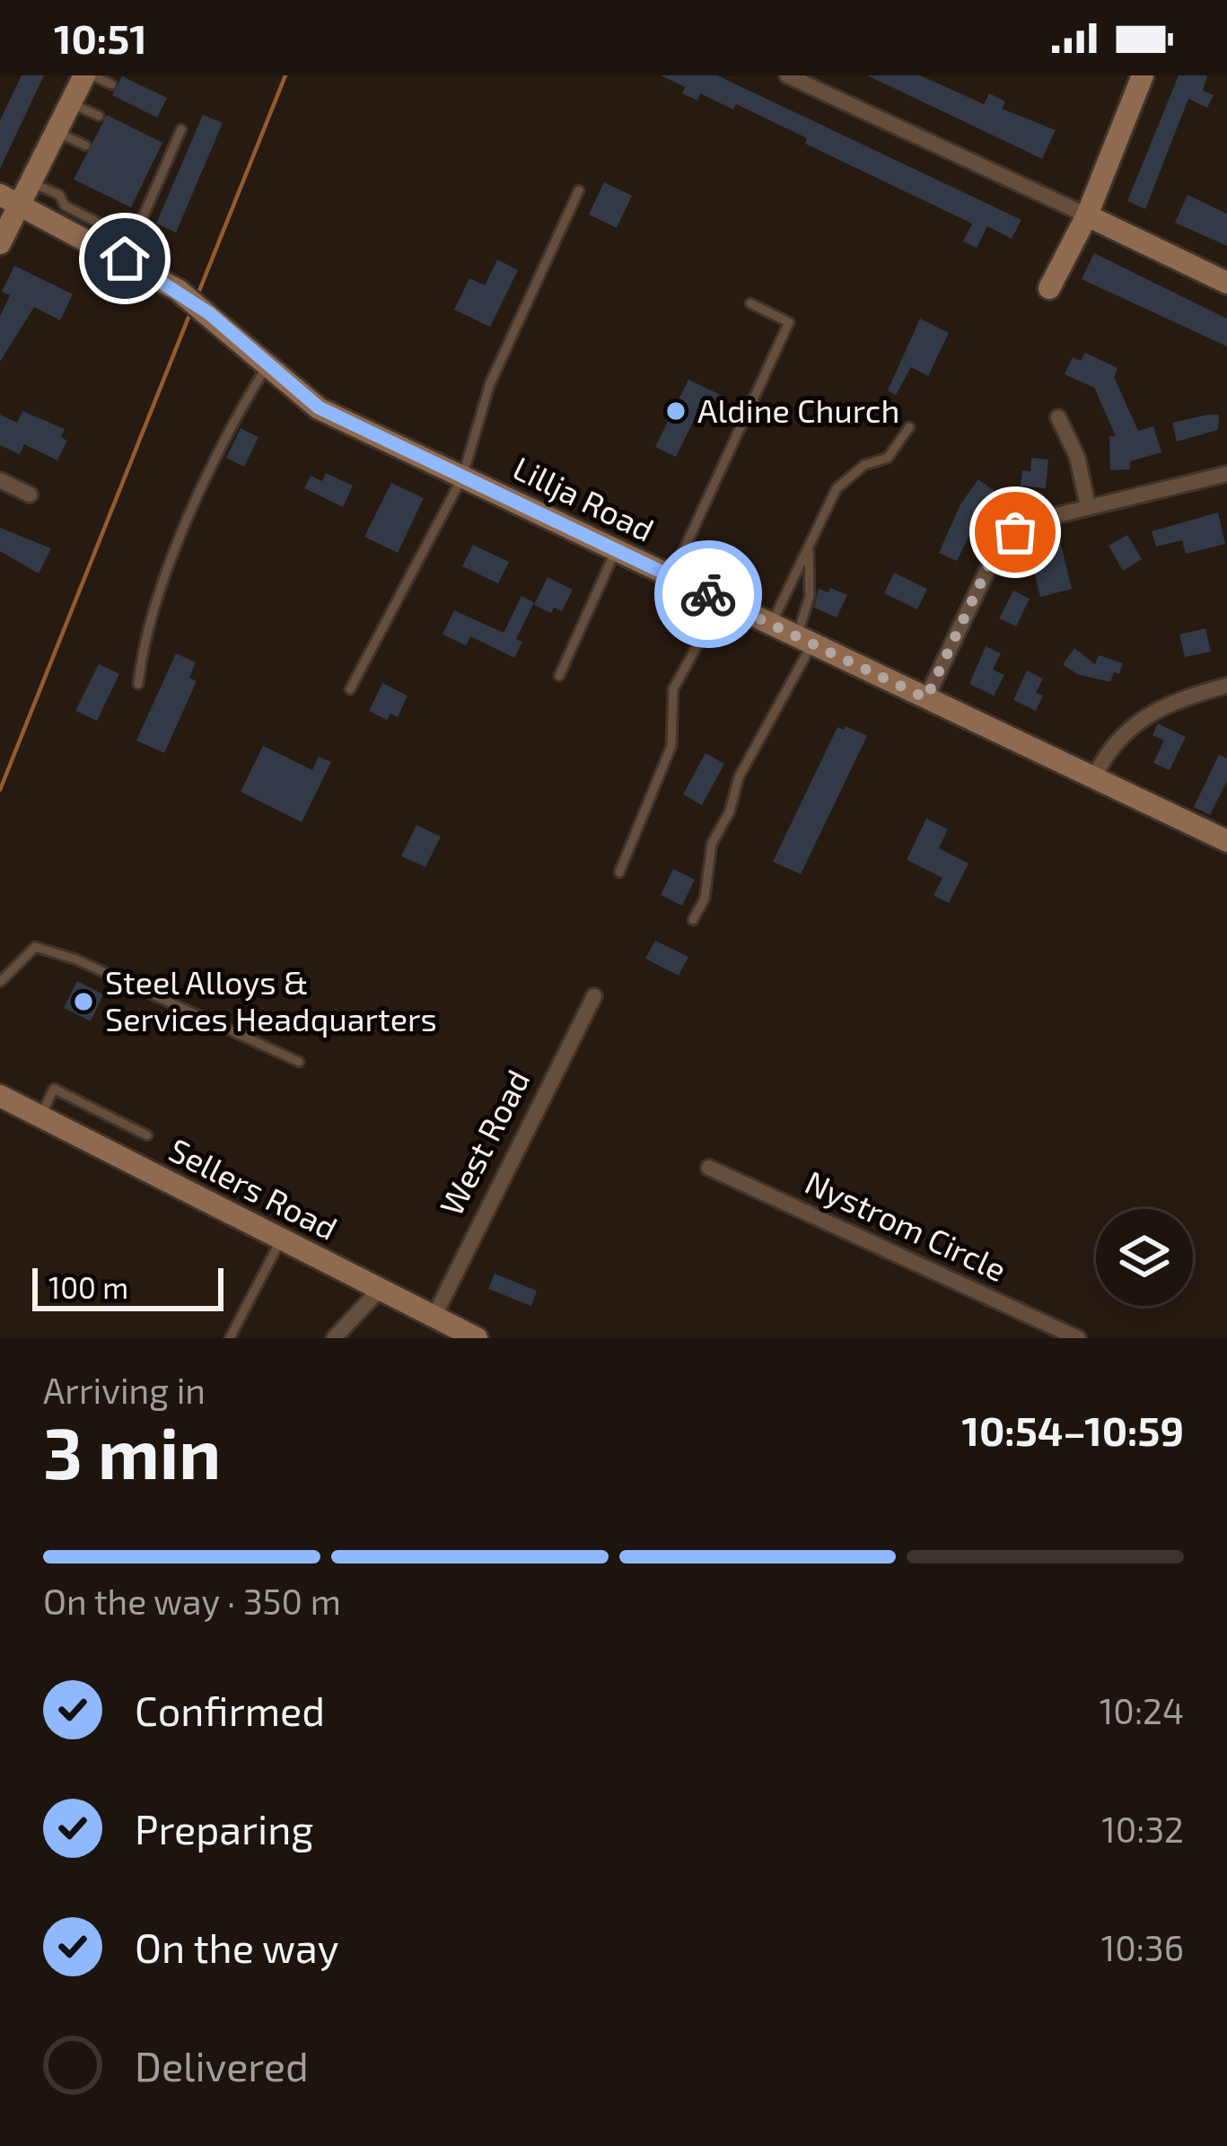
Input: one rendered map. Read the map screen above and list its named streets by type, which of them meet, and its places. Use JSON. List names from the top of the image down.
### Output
{
  "streets": {
    "street": [
      "Lillja Road",
      "West Road",
      "Sellers Road",
      "Nystrom Circle"
    ]
  },
  "crossings": [
    ["West Road", "Sellers Road"]
  ],
  "places": ["Aldine Church", "Steel Alloys & Services Headquarters"],
  "scale_bar": "100 m",
  "page": {
    "status": "10:51",
    "scale": "100 m",
    "heading": ["3 min", "Arriving in", "10:54–10:59"],
    "bar": "On the way · 350 m",
    "list": [
      ["Confirmed", "10:24"],
      ["Preparing", "10:32"],
      ["On the way", "10:36"],
      "Delivered"
    ]
  }
}
